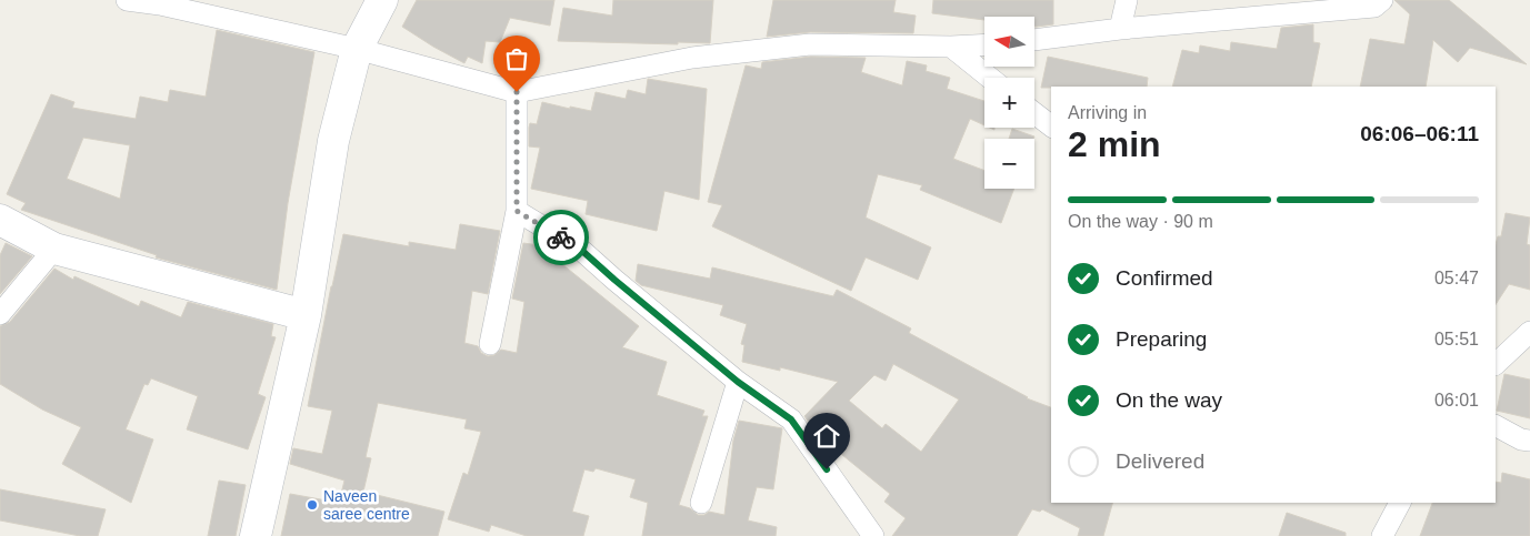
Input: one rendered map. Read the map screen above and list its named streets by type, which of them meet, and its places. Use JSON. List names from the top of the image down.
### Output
{
  "places": ["Naveen saree centre"],
  "north": "left",
  "page": {
    "map_buttons": ["+", "−"],
    "heading": ["2 min", "Arriving in", "06:06–06:11"],
    "bar": "On the way · 90 m",
    "list": [
      ["Confirmed", "05:47"],
      ["Preparing", "05:51"],
      ["On the way", "06:01"],
      "Delivered"
    ]
  }
}
